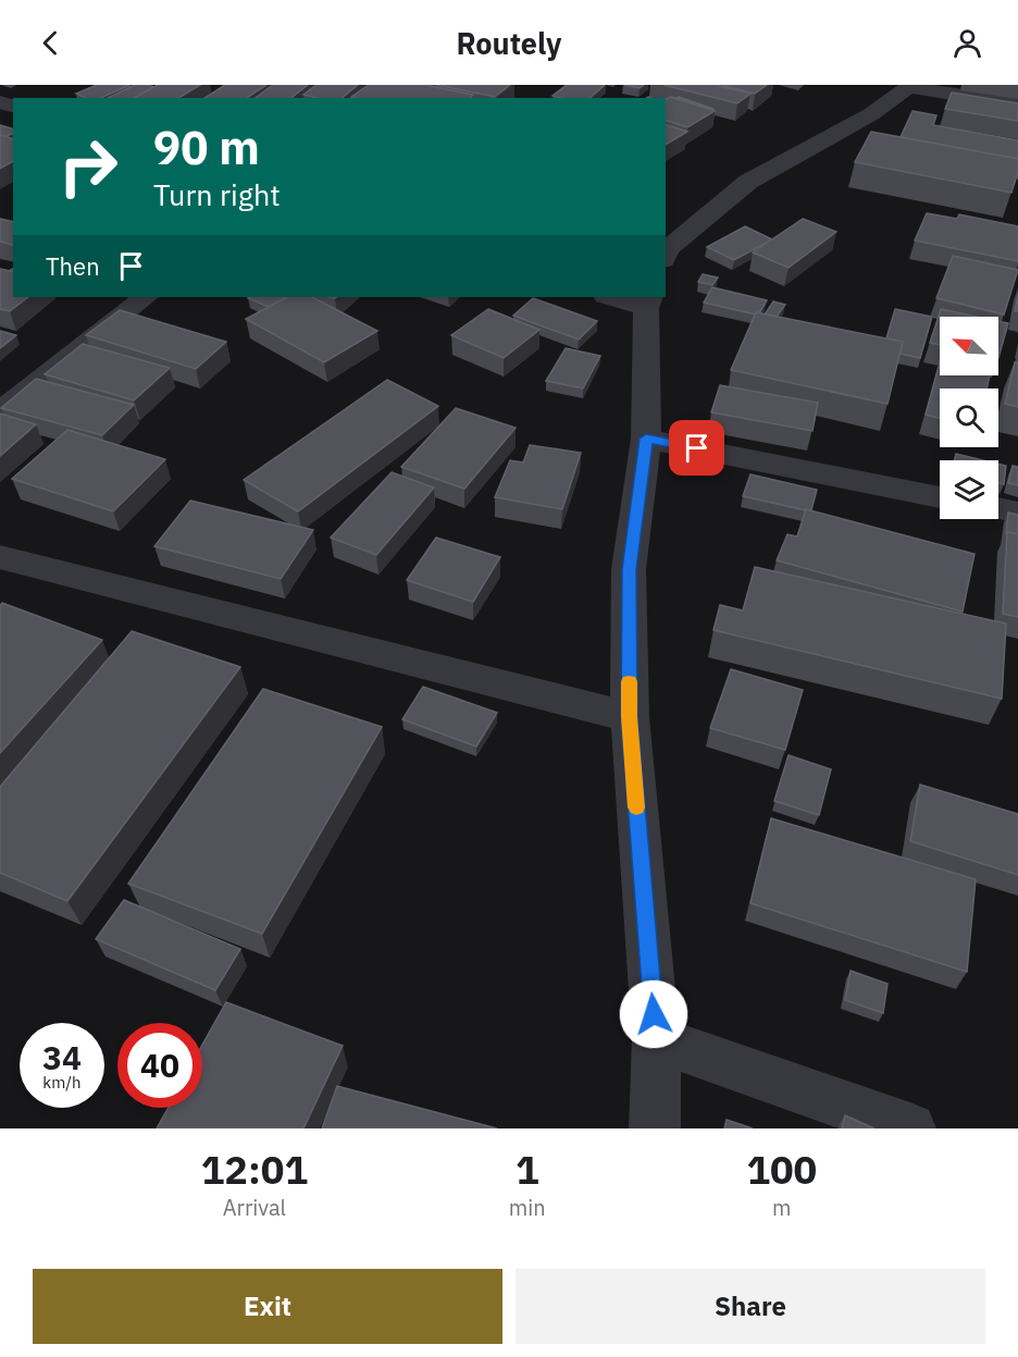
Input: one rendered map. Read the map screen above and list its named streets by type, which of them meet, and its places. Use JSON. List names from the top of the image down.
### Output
{
  "north": "top left",
  "page": {
    "header": "Routely",
    "turn": ["90 m", "Turn right"],
    "then": "Then",
    "speed": "34 km/h",
    "limit": "40",
    "eta": [
      "12:01",
      "Arrival",
      "1",
      "min",
      "100",
      "m"
    ],
    "buttons": ["Exit", "Share"]
  }
}
